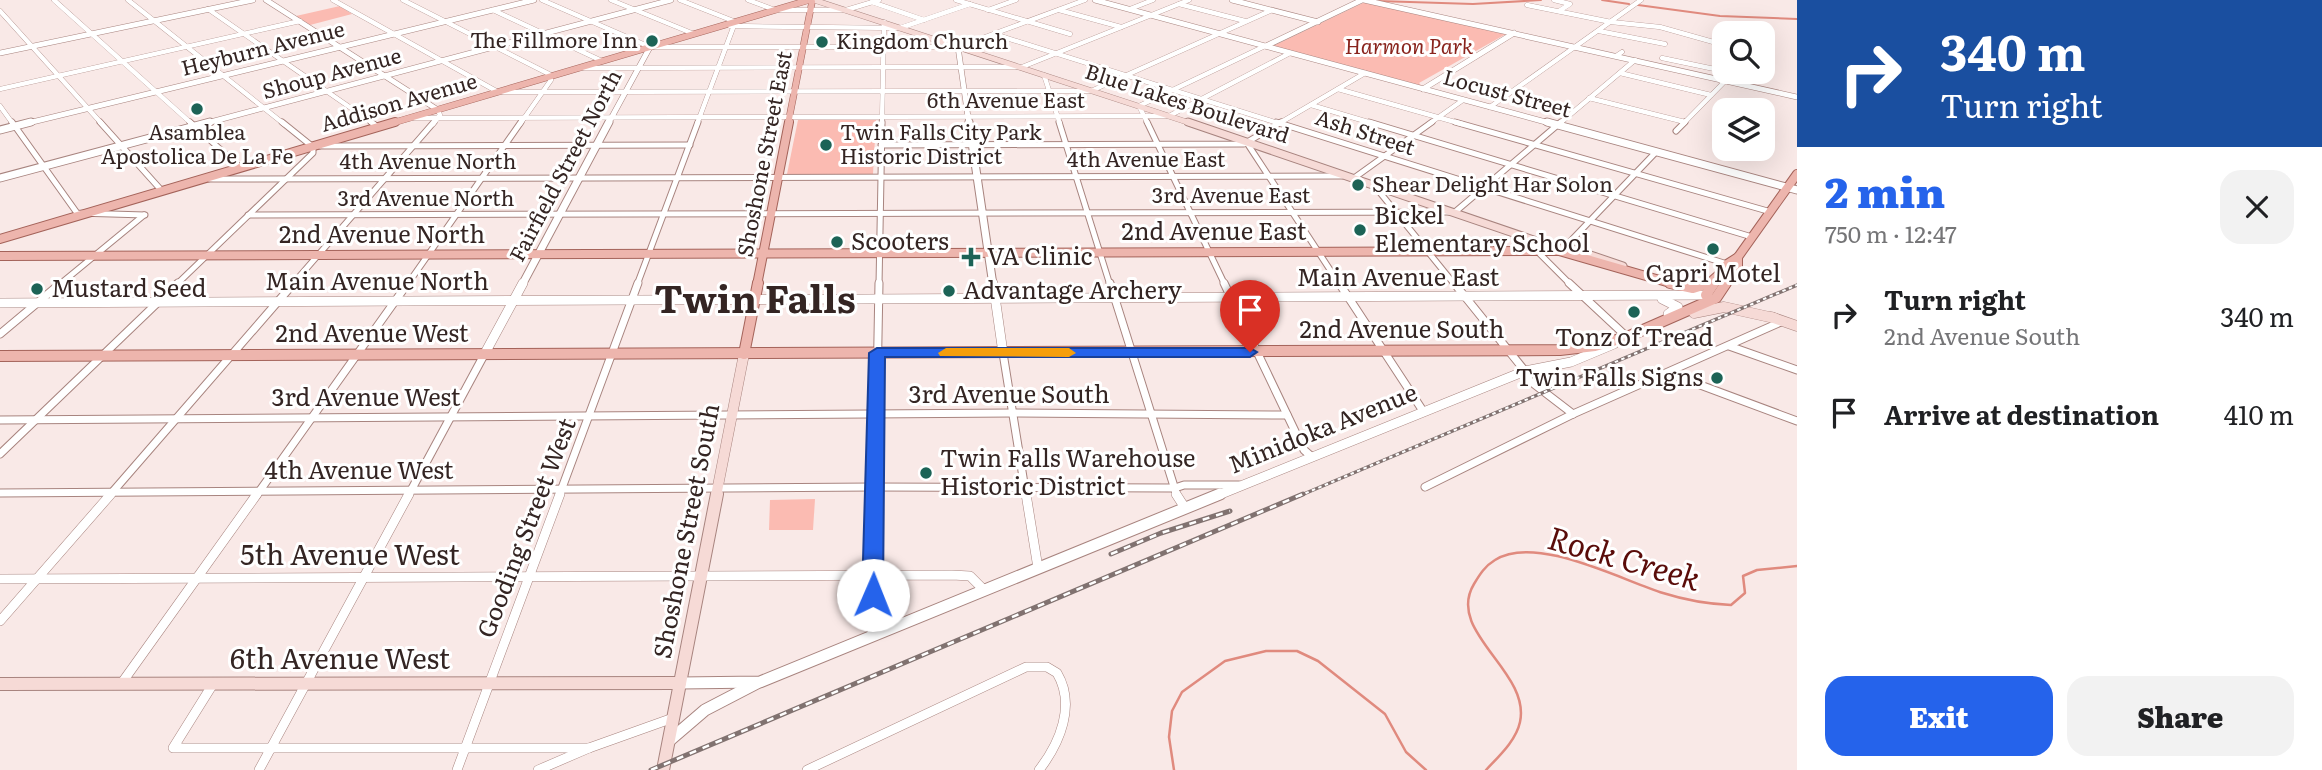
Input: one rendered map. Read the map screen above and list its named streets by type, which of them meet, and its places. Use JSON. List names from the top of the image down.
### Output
{
  "streets": {
    "main road": [
      "Addison Avenue",
      "Blue Lakes Boulevard",
      "Shoshone Street East",
      "2nd Avenue East",
      "2nd Avenue North",
      "2nd Avenue South",
      "2nd Avenue West",
      "Shoshone Street South",
      "6th Avenue West"
    ],
    "street": [
      "Heyburn Avenue",
      "Shoup Avenue",
      "Locust Street",
      "6th Avenue East",
      "Ash Street",
      "4th Avenue East",
      "4th Avenue North",
      "Fairfield Street North",
      "3rd Avenue East",
      "3rd Avenue North",
      "Main Avenue East",
      "Main Avenue North",
      "3rd Avenue South",
      "3rd Avenue West",
      "Minidoka Avenue",
      "4th Avenue West",
      "Gooding Street West",
      "5th Avenue West"
    ]
  },
  "crossings": [
    ["Locust Street", "6th Avenue East"],
    ["6th Avenue East", "Addison Avenue"],
    ["6th Avenue East", "Blue Lakes Boulevard"],
    ["6th Avenue East", "Ash Street"],
    ["6th Avenue East", "Shoshone Street East"],
    ["6th Avenue East", "Fairfield Street North"],
    ["6th Avenue East", "Gooding Street West"],
    ["Addison Avenue", "Blue Lakes Boulevard"],
    ["Addison Avenue", "Shoshone Street East"],
    ["Addison Avenue", "4th Avenue North"],
    ["Addison Avenue", "Fairfield Street North"],
    ["Addison Avenue", "Gooding Street West"],
    ["Blue Lakes Boulevard", "Shoshone Street East"],
    ["Blue Lakes Boulevard", "4th Avenue East"],
    ["Blue Lakes Boulevard", "3rd Avenue East"],
    ["Blue Lakes Boulevard", "2nd Avenue East"],
    ["Shoshone Street East", "4th Avenue East"],
    ["Shoshone Street East", "4th Avenue North"],
    ["Shoshone Street East", "3rd Avenue East"],
    ["Shoshone Street East", "3rd Avenue North"],
    ["Shoshone Street East", "2nd Avenue East"],
    ["Shoshone Street East", "2nd Avenue North"],
    ["Shoshone Street East", "Main Avenue East"],
    ["Shoshone Street East", "Main Avenue North"],
    ["Shoshone Street East", "Shoshone Street South"],
    ["4th Avenue East", "4th Avenue North"],
    ["4th Avenue North", "Fairfield Street North"],
    ["4th Avenue North", "Gooding Street West"],
    ["Fairfield Street North", "3rd Avenue North"],
    ["Fairfield Street North", "2nd Avenue North"],
    ["Fairfield Street North", "Main Avenue North"],
    ["Fairfield Street North", "2nd Avenue West"],
    ["3rd Avenue East", "3rd Avenue North"],
    ["3rd Avenue North", "Gooding Street West"],
    ["2nd Avenue East", "2nd Avenue North"],
    ["2nd Avenue North", "Gooding Street West"],
    ["Main Avenue East", "Main Avenue North"],
    ["Main Avenue East", "2nd Avenue South"],
    ["Main Avenue East", "Minidoka Avenue"],
    ["Main Avenue East", "Shoshone Street South"],
    ["Main Avenue North", "Gooding Street West"],
    ["Main Avenue North", "Shoshone Street South"],
    ["2nd Avenue South", "2nd Avenue West"],
    ["2nd Avenue South", "Minidoka Avenue"],
    ["2nd Avenue South", "Shoshone Street South"],
    ["2nd Avenue West", "Gooding Street West"],
    ["2nd Avenue West", "Shoshone Street South"],
    ["3rd Avenue South", "3rd Avenue West"],
    ["3rd Avenue South", "Shoshone Street South"],
    ["3rd Avenue West", "Gooding Street West"],
    ["3rd Avenue West", "Shoshone Street South"],
    ["Minidoka Avenue", "4th Avenue West"],
    ["Minidoka Avenue", "Shoshone Street South"],
    ["Minidoka Avenue", "5th Avenue West"],
    ["Minidoka Avenue", "6th Avenue West"],
    ["4th Avenue West", "Gooding Street West"],
    ["4th Avenue West", "Shoshone Street South"],
    ["Gooding Street West", "5th Avenue West"],
    ["Gooding Street West", "6th Avenue West"],
    ["Shoshone Street South", "5th Avenue West"],
    ["Shoshone Street South", "6th Avenue West"]
  ],
  "districts": ["Twin Falls"],
  "water": ["Rock Creek"],
  "parks": ["Harmon Park"],
  "places": {
    "other": [
      "The Fillmore Inn",
      "Kingdom Church",
      "Asamblea Apostolica De La Fe",
      "Twin Falls City Park Historic District",
      "Shear Delight Har Solon",
      "Bickel Elementary School",
      "Scooters",
      "Capri Motel",
      "Mustard Seed",
      "Advantage Archery",
      "Tonz of Tread",
      "Twin Falls Signs",
      "Twin Falls Warehouse Historic District"
    ],
    "health": ["VA Clinic"]
  },
  "page": {
    "turn": ["340 m", "Turn right"],
    "heading": ["2 min", "750 m · 12:47"],
    "list": [
      {
        "name": "Turn right",
        "note": "2nd Avenue South",
        "value": "340 m"
      },
      {
        "name": "Arrive at destination",
        "value": "410 m"
      }
    ],
    "buttons": ["Exit", "Share"]
  }
}
